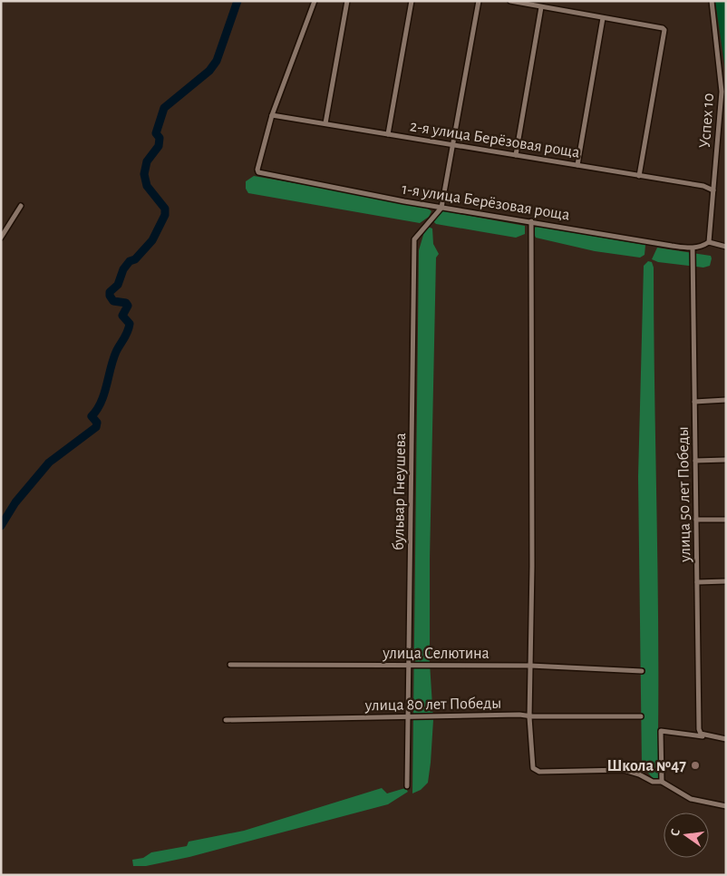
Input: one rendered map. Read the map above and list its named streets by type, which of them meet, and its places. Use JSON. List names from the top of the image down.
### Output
{
  "streets": {
    "street": [
      "Успех 10",
      "2-я улица Берёзовая роща",
      "1-я улица Берёзовая роща",
      "бульвар Гнеушева",
      "улица 50 лет Победы",
      "улица Селютина",
      "улица 80 лет Победы"
    ]
  },
  "crossings": [
    ["Успех 10", "2-я улица Берёзовая роща"],
    ["2-я улица Берёзовая роща", "1-я улица Берёзовая роща"],
    ["1-я улица Берёзовая роща", "бульвар Гнеушева"],
    ["1-я улица Берёзовая роща", "улица 50 лет Победы"],
    ["бульвар Гнеушева", "улица Селютина"],
    ["бульвар Гнеушева", "улица 80 лет Победы"]
  ],
  "places": ["Школа №47"],
  "north": "left"
}
